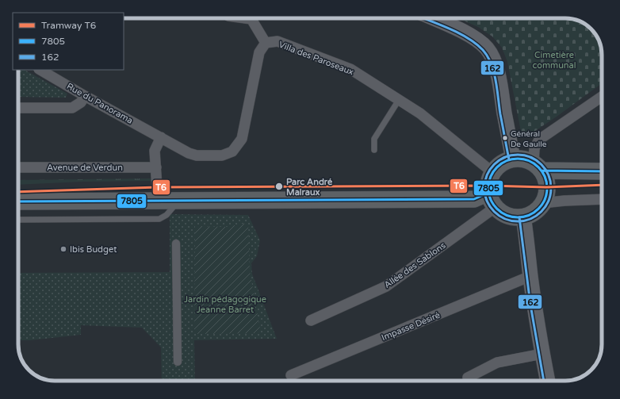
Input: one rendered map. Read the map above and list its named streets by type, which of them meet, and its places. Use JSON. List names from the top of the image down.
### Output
{
  "streets": {
    "street": [
      "Villa des Paroseaux",
      "Rue du Panorama",
      "Avenue de Verdun",
      "Allée des Sablons",
      "Impasse Désiré"
    ]
  },
  "crossings": [
    ["Villa des Paroseaux", "Rue du Panorama"],
    ["Villa des Paroseaux", "Allée des Sablons"]
  ],
  "parks": ["Cimetière communal", "Jardin pédagogique Jeanne Barret"],
  "places": ["Général De Gaulle", "Parc André Malraux", "Ibis Budget"],
  "lines": ["transit line 162", "transit line 7805", "tram line T6"],
  "legend": ["Tramway T6", "7805", "162"]
}
